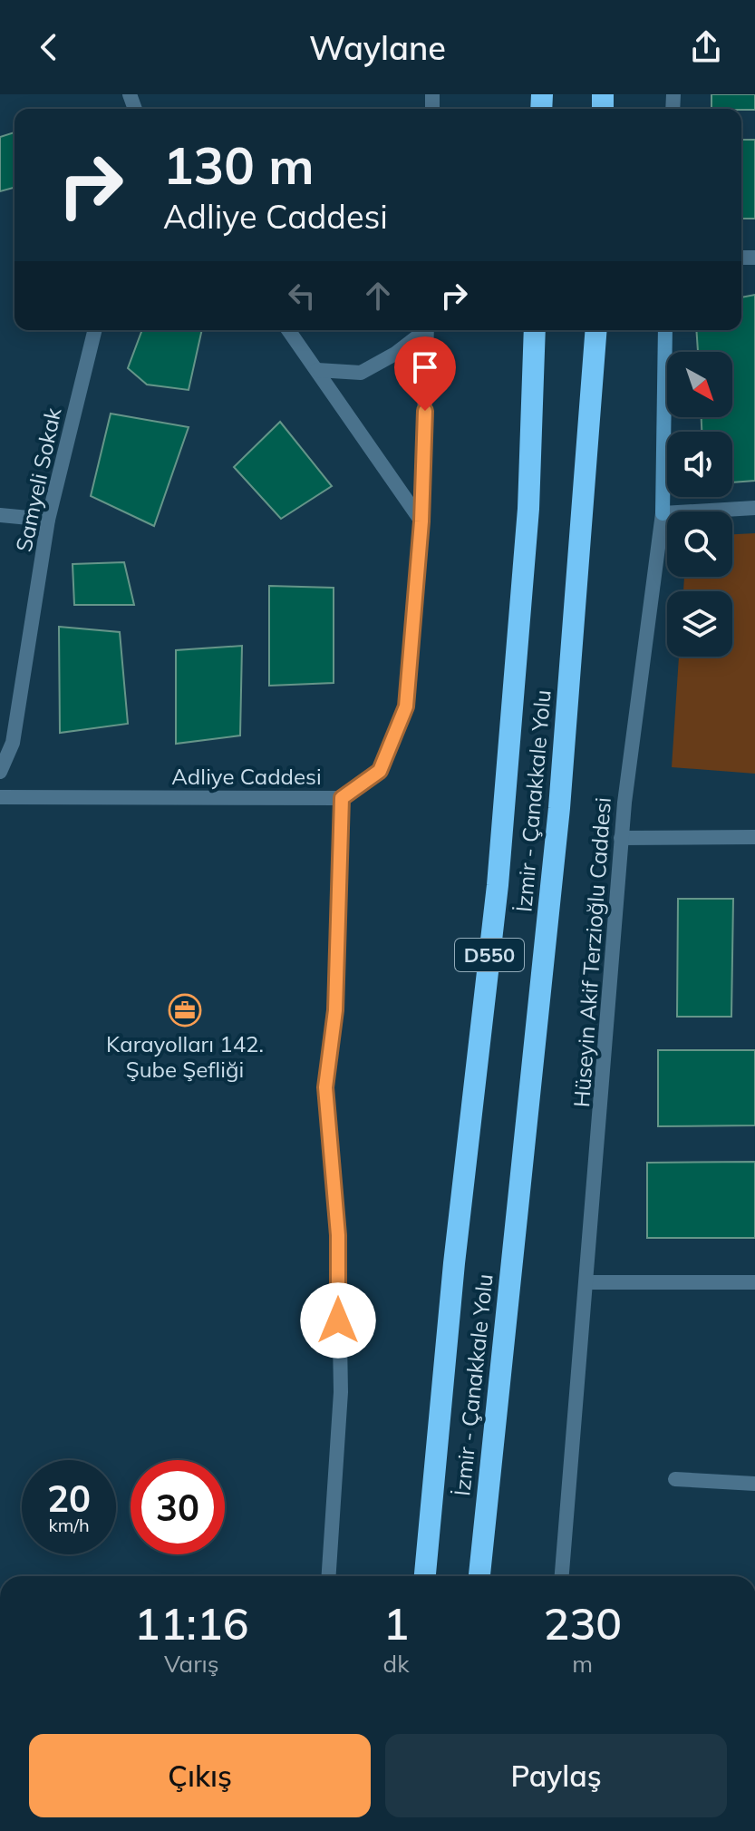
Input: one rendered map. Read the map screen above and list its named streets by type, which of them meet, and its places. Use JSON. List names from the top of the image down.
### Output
{
  "streets": {
    "highway": ["İzmir - Çanakkale Yolu", "D550"],
    "street": ["Samyeli Sokak", "Adliye Caddesi", "Hüseyin Akif Terzioğlu Caddesi"]
  },
  "places": {
    "office": ["Karayolları 142. Şube Şefliği"]
  },
  "north": "bottom right",
  "page": {
    "header": "Waylane",
    "turn": ["130 m", "Adliye Caddesi"],
    "speed": "20 km/h",
    "limit": "30",
    "eta": [
      "11:16",
      "Varış",
      "1",
      "dk",
      "230",
      "m"
    ],
    "buttons": ["Çıkış", "Paylaş"]
  }
}
